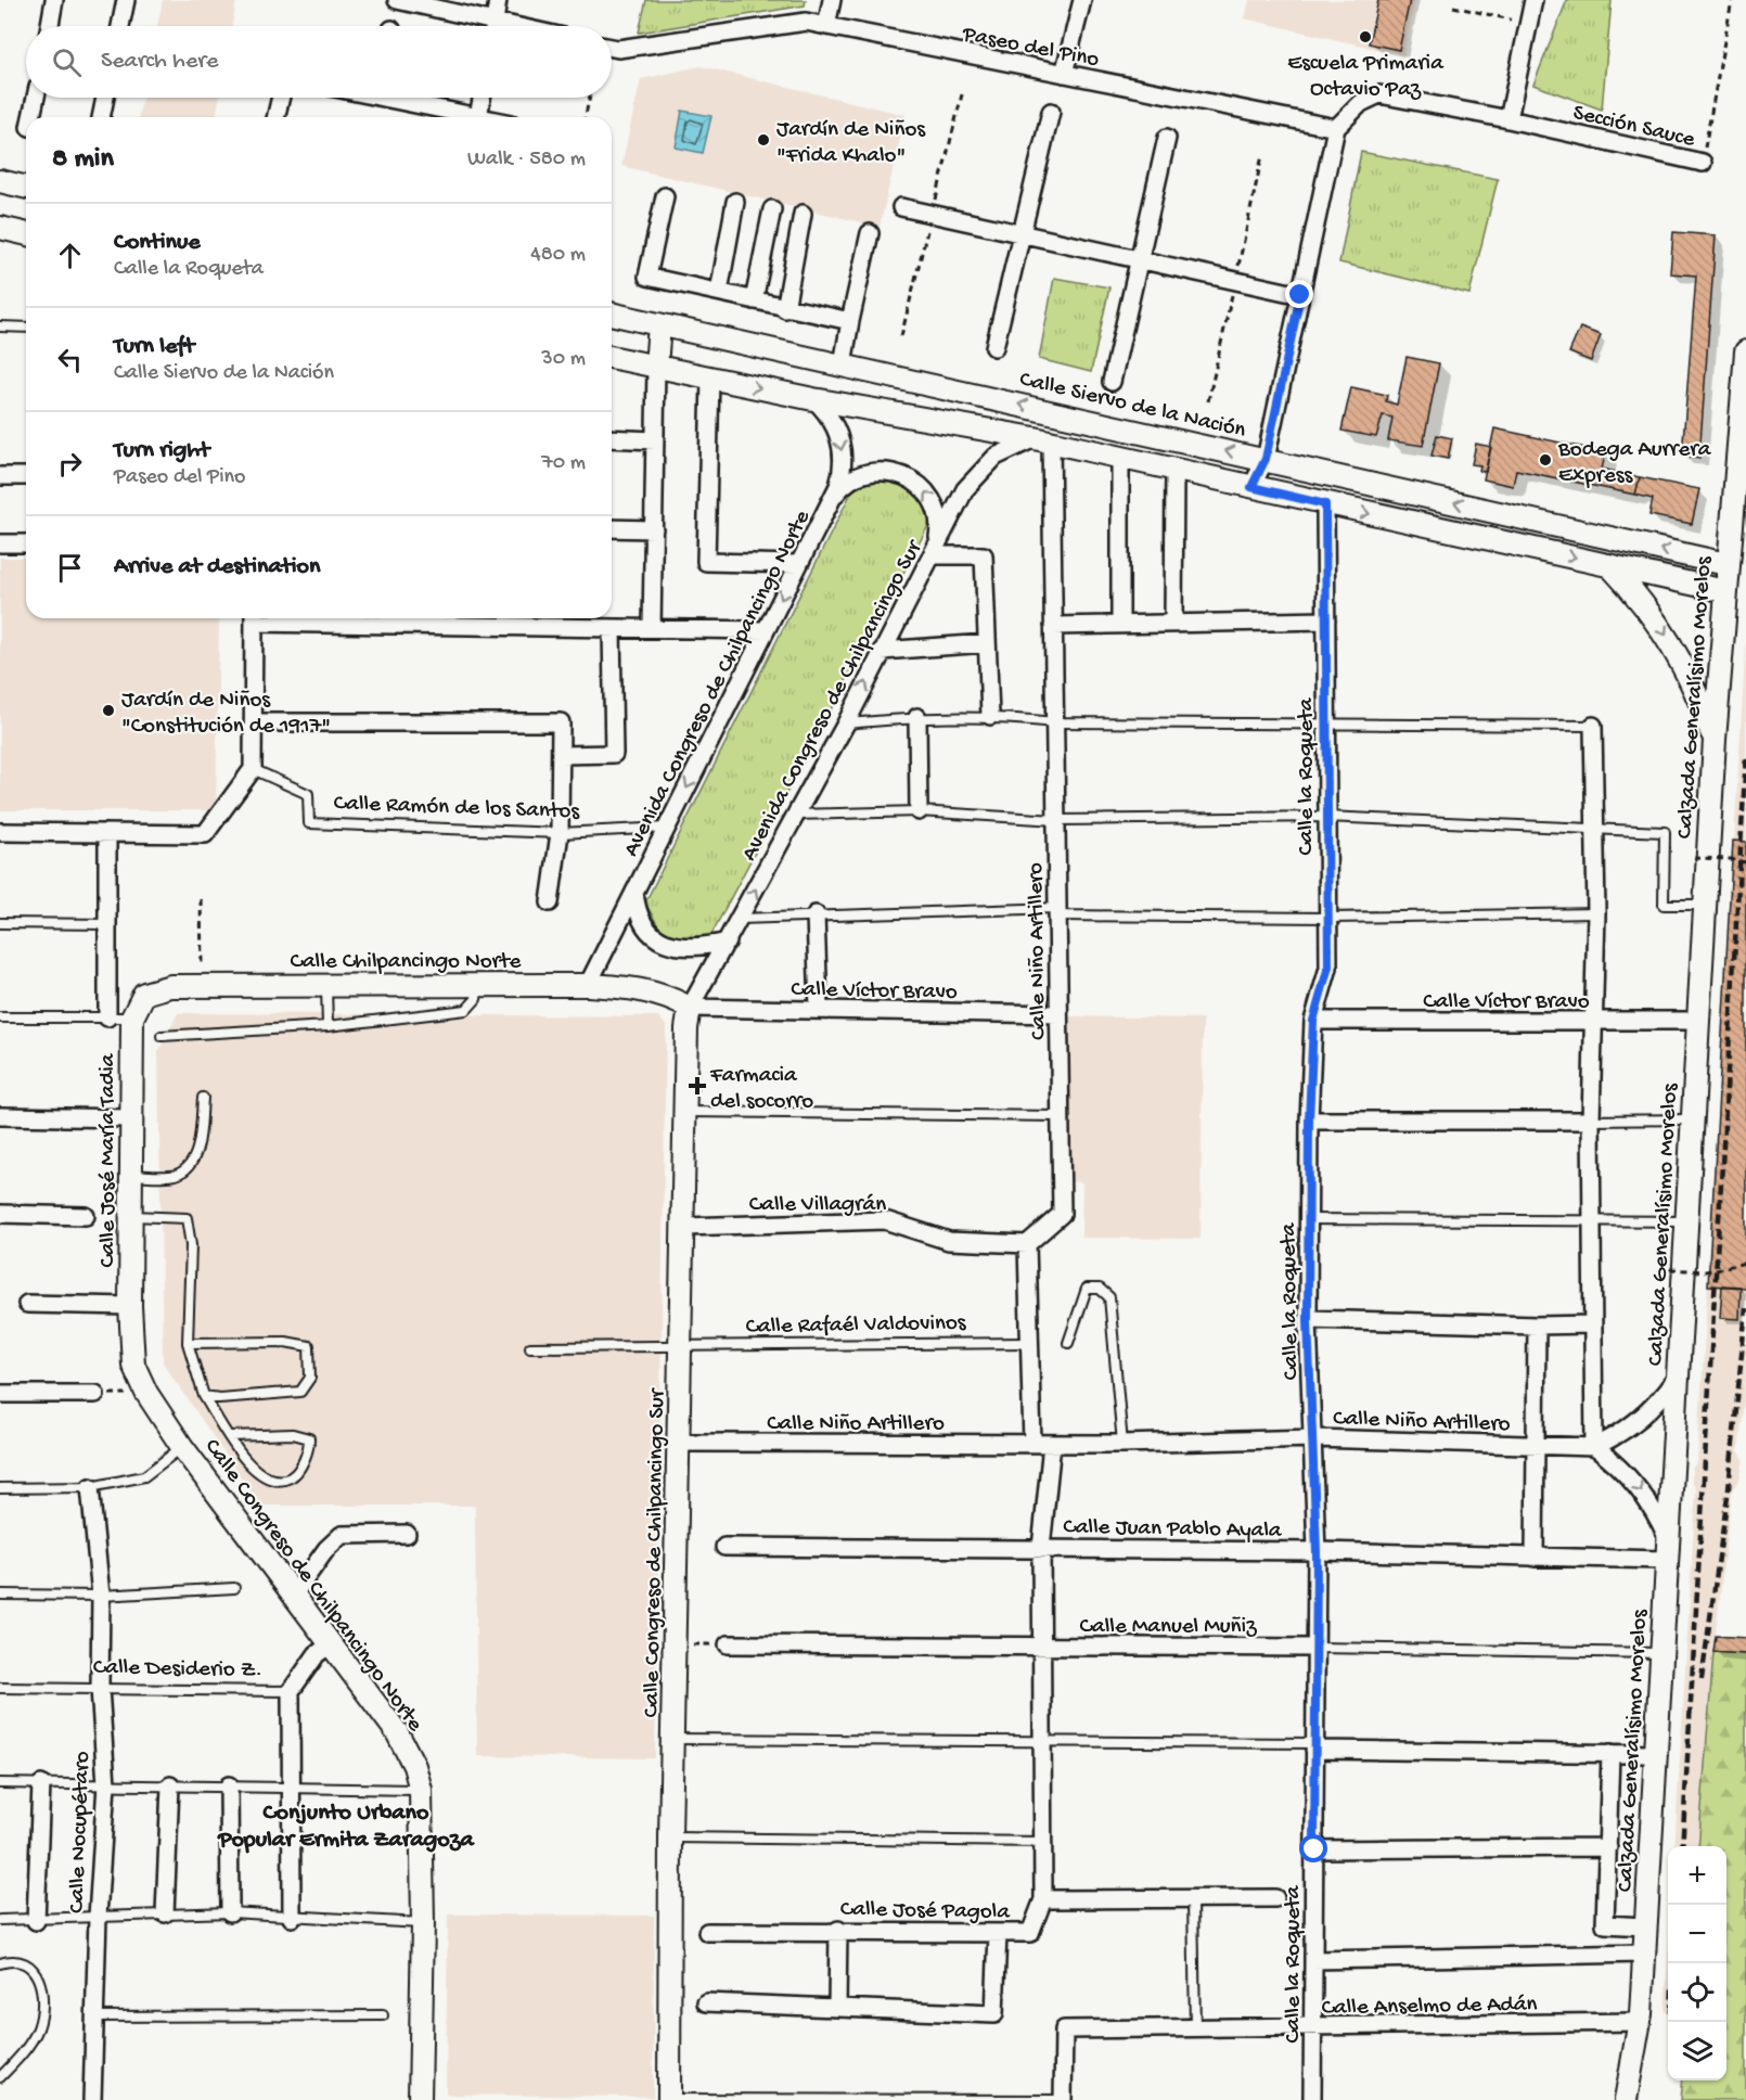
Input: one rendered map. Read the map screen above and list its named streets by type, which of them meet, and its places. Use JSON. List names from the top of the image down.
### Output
{
  "streets": {
    "street": [
      "Paseo del Pino",
      "Sección Sauce",
      "Calle Siervo de la Nación",
      "Avenida Congreso de Chilpancingo Norte",
      "Calzada Generalísimo Morelos",
      "Avenida Congreso de Chilpancingo Sur",
      "Calle la Roqueta",
      "Calle Niño Artillero",
      "Calle Chilpancingo Norte",
      "Calle Víctor Bravo",
      "Calle José María Tadia",
      "Calle Villagrán",
      "Calle Juan Pablo Ayala",
      "Calle Congreso de Chilpancingo Sur",
      "Calle Congreso de Chilpancingo Norte",
      "Calle Manuel Muñiz",
      "Calle Desiderio Z.",
      "Calle Nocupétaro",
      "Calle José Pagola",
      "Calle Anselmo de Adán"
    ],
    "lane": ["Calle Ramón de los Santos", "Calle Rafaél Valdovinos"]
  },
  "crossings": [
    ["Calle Siervo de la Nación", "Calzada Generalísimo Morelos"],
    ["Avenida Congreso de Chilpancingo Norte", "Calle Ramón de los Santos"],
    ["Avenida Congreso de Chilpancingo Norte", "Calle Chilpancingo Norte"],
    ["Calzada Generalísimo Morelos", "Calle Niño Artillero"],
    ["Calzada Generalísimo Morelos", "Calle Víctor Bravo"],
    ["Calzada Generalísimo Morelos", "Calle Juan Pablo Ayala"],
    ["Calzada Generalísimo Morelos", "Calle Manuel Muñiz"],
    ["Calzada Generalísimo Morelos", "Calle Anselmo de Adán"],
    ["Avenida Congreso de Chilpancingo Sur", "Calle Niño Artillero"],
    ["Avenida Congreso de Chilpancingo Sur", "Calle Chilpancingo Norte"],
    ["Avenida Congreso de Chilpancingo Sur", "Calle Víctor Bravo"],
    ["Avenida Congreso de Chilpancingo Sur", "Calle Congreso de Chilpancingo Sur"],
    ["Calle la Roqueta", "Calle Niño Artillero"],
    ["Calle la Roqueta", "Calle Víctor Bravo"],
    ["Calle la Roqueta", "Calle Juan Pablo Ayala"],
    ["Calle la Roqueta", "Calle Manuel Muñiz"],
    ["Calle la Roqueta", "Calle Anselmo de Adán"],
    ["Calle Niño Artillero", "Calle Víctor Bravo"],
    ["Calle Niño Artillero", "Calle Villagrán"],
    ["Calle Niño Artillero", "Calle Congreso de Chilpancingo Sur"],
    ["Calle Chilpancingo Norte", "Calle Víctor Bravo"],
    ["Calle Chilpancingo Norte", "Calle José María Tadia"],
    ["Calle Chilpancingo Norte", "Calle Congreso de Chilpancingo Sur"],
    ["Calle Víctor Bravo", "Calle Congreso de Chilpancingo Sur"],
    ["Calle José María Tadia", "Calle Congreso de Chilpancingo Norte"],
    ["Calle Villagrán", "Calle Congreso de Chilpancingo Sur"],
    ["Calle Rafaél Valdovinos", "Calle Congreso de Chilpancingo Sur"],
    ["Calle Congreso de Chilpancingo Norte", "Calle Desiderio Z."],
    ["Calle Desiderio Z.", "Calle Nocupétaro"]
  ],
  "districts": ["Conjunto Urbano Popular Ermita Zaragoza"],
  "places": {
    "other": [
      "Escuela Primaria Octavio Paz",
      "Jardín de Niños \"Frida Khalo\"",
      "Bodega Aurrera Express",
      "Jardín de Niños \"Constitución de 1917\""
    ],
    "health": ["Farmacia del socorro"]
  },
  "page": {
    "search": "Search here",
    "heading": ["8 min", "Walk · 580 m"],
    "list": [
      ["Continue", "Calle la Roqueta", "480 m"],
      ["Turn left", "Calle Siervo de la Nación", "30 m"],
      ["Turn right", "Paseo del Pino", "70 m"],
      "Arrive at destination"
    ],
    "map_buttons": ["+", "−"]
  }
}
